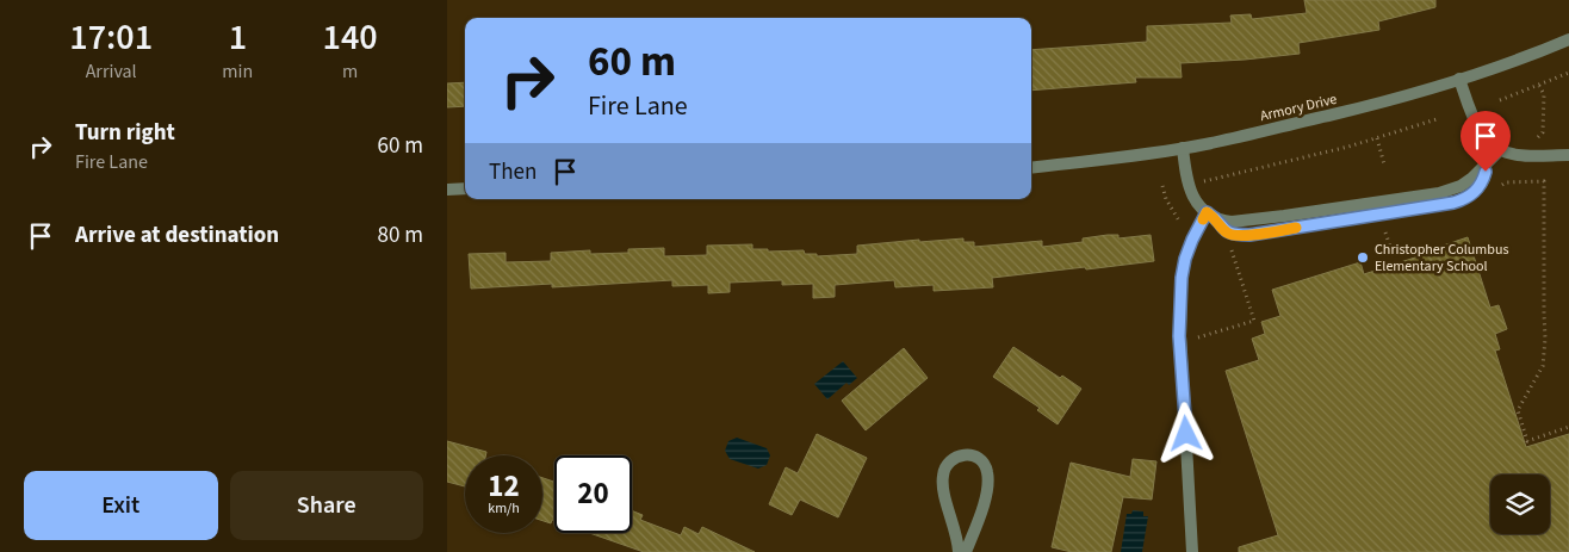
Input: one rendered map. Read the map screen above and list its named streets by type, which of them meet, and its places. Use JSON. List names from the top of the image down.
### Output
{
  "streets": {
    "street": ["Armory Drive"]
  },
  "places": ["Christopher Columbus Elementary School"],
  "page": {
    "eta": [
      "17:01",
      "Arrival",
      "1",
      "min",
      "140",
      "m"
    ],
    "turn": ["60 m", "Fire Lane"],
    "list": [
      {
        "name": "Turn right",
        "note": "Fire Lane",
        "value": "60 m"
      },
      {
        "name": "Arrive at destination",
        "value": "80 m"
      }
    ],
    "then": "Then",
    "speed": "12 km/h",
    "limit": "20",
    "buttons": ["Exit", "Share"]
  }
}
